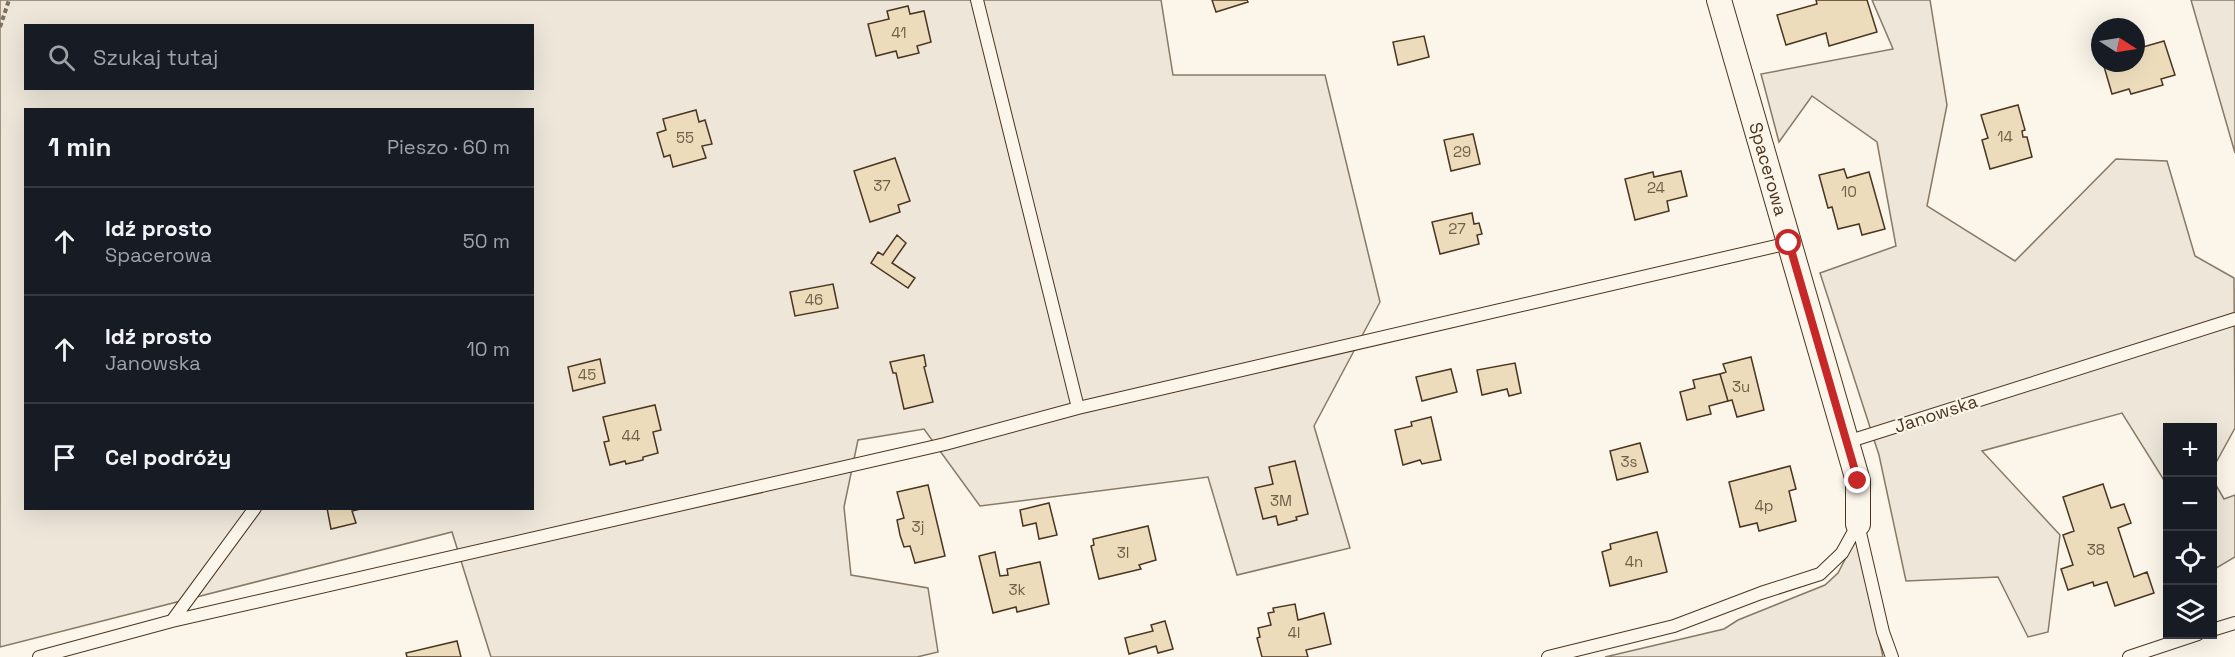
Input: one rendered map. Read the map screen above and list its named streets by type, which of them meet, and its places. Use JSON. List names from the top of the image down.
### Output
{
  "streets": {
    "street": ["Spacerowa"],
    "lane": ["Janowska"]
  },
  "crossings": [
    ["Spacerowa", "Janowska"]
  ],
  "house_numbers": [
    "41",
    "14",
    "55",
    "29",
    "37",
    "24",
    "10",
    "27",
    "46",
    "45",
    "3u",
    "44",
    "3s",
    "3M",
    "4p",
    "3j",
    "38",
    "3l",
    "4n",
    "3k",
    "4l"
  ],
  "north": "right",
  "page": {
    "search": "Szukaj tutaj",
    "heading": ["1 min", "Pieszo · 60 m"],
    "list": [
      ["Idź prosto", "Spacerowa", "50 m"],
      ["Idź prosto", "Janowska", "10 m"],
      "Cel podróży"
    ],
    "map_buttons": ["+", "−"]
  }
}
